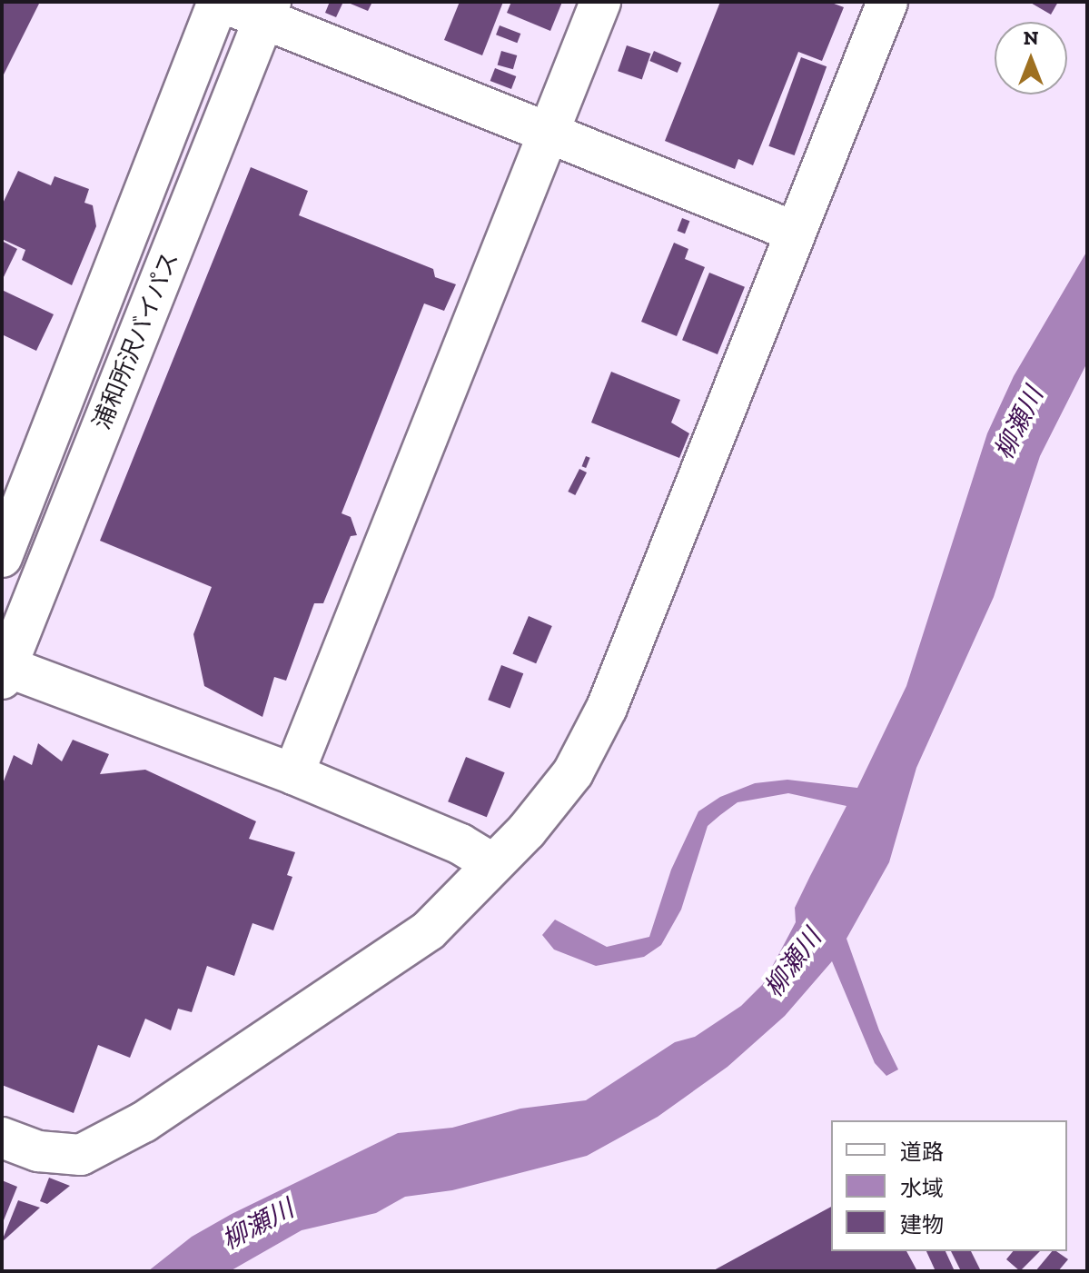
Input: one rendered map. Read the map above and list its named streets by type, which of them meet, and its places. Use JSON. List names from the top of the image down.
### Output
{
  "streets": {
    "main road": ["浦和所沢バイパス"]
  },
  "water": ["柳瀬川"],
  "legend": ["道路", "水域", "建物"],
  "north": "top"
}
